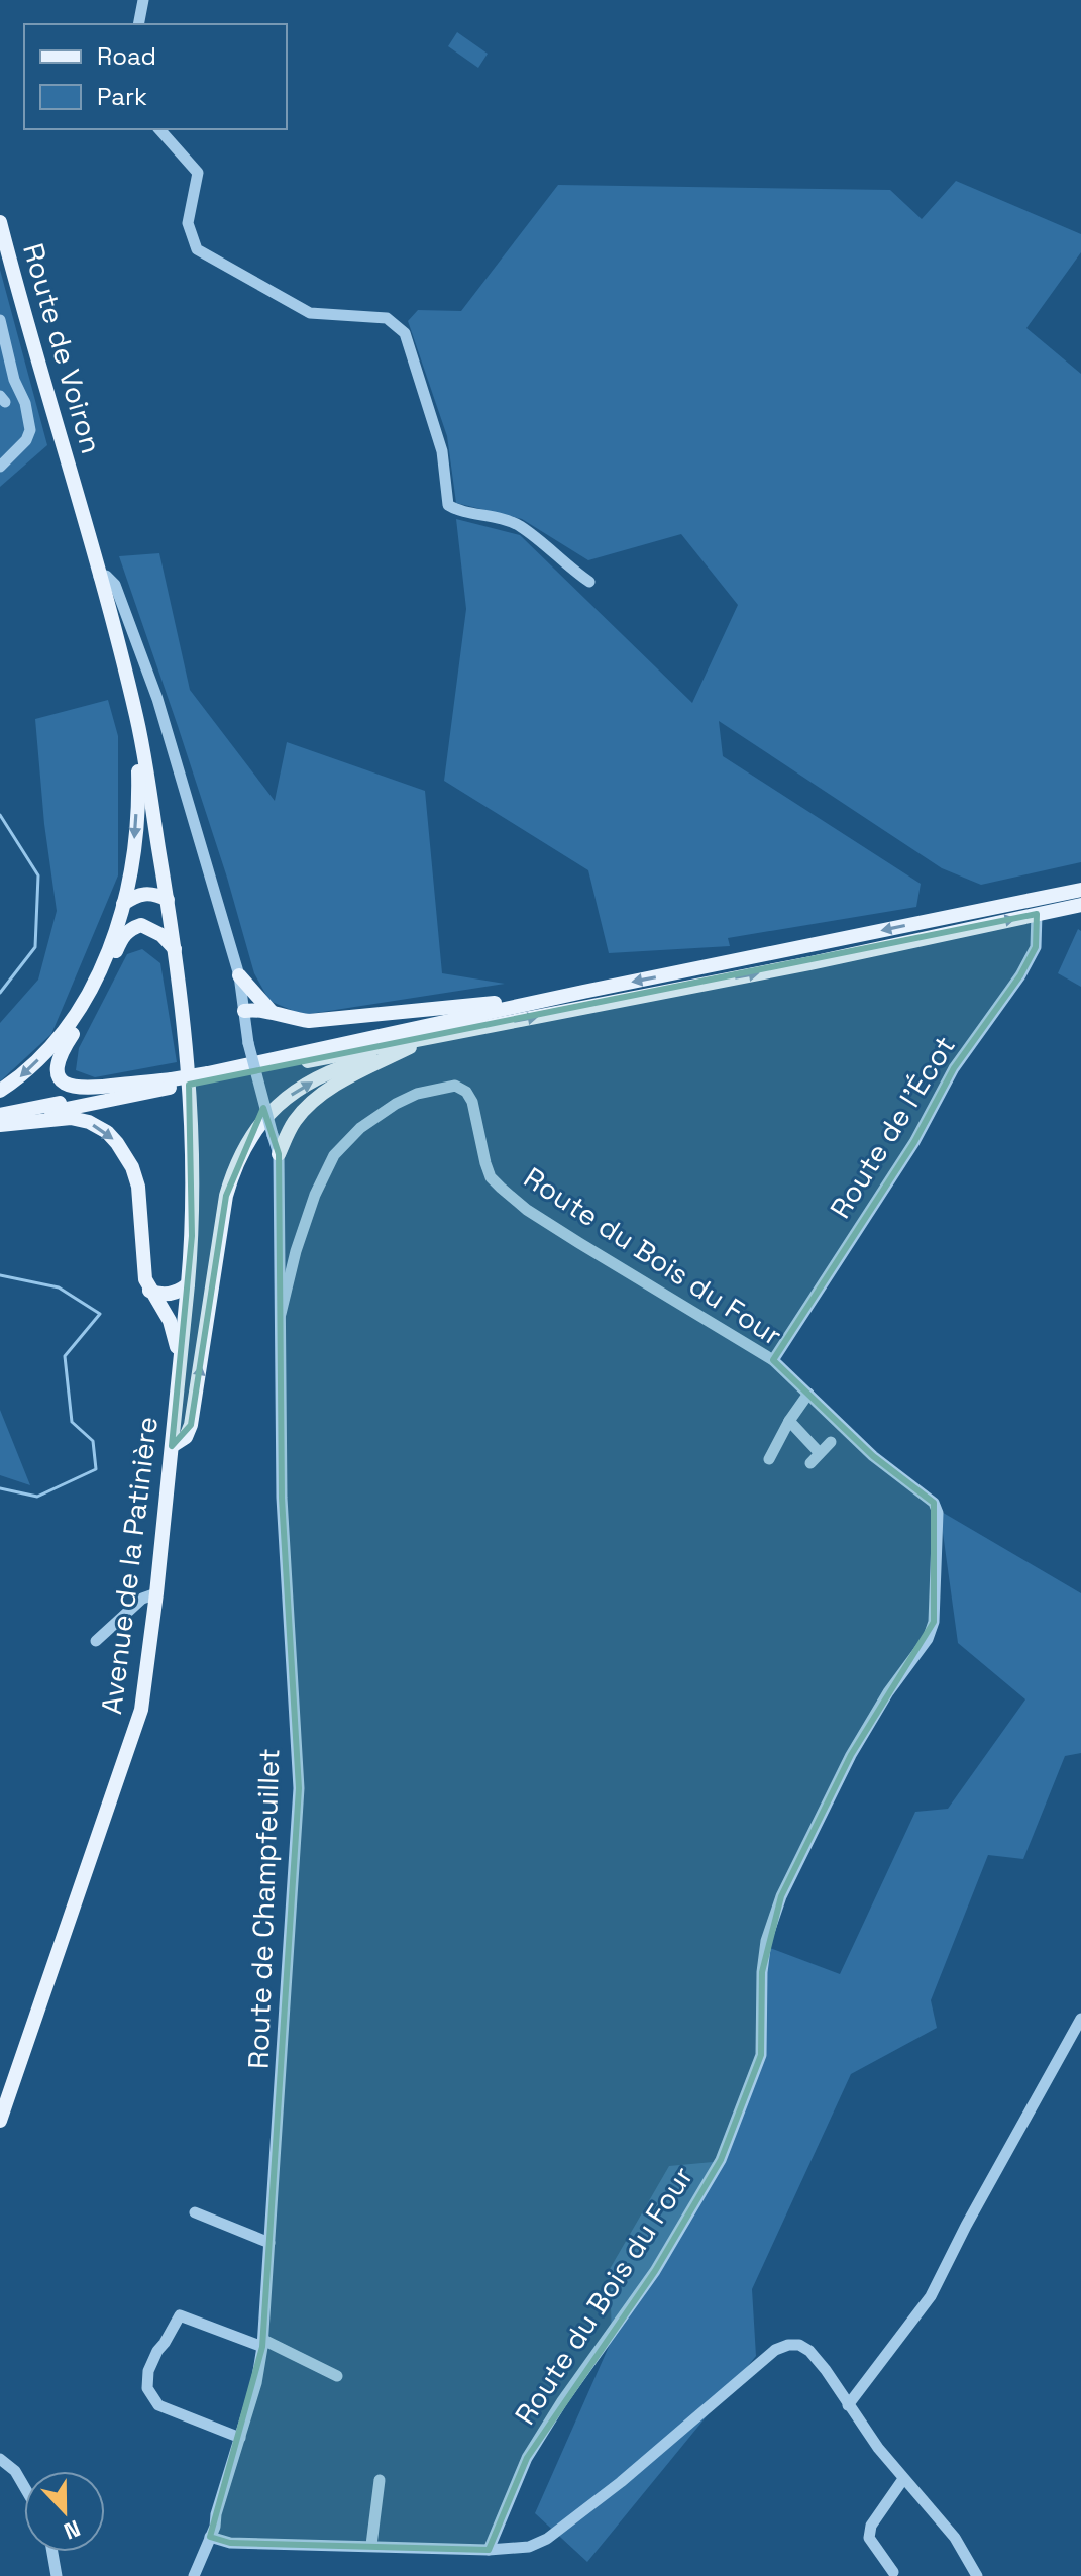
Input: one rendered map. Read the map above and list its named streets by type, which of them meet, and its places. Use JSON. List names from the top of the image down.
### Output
{
  "streets": {
    "main road": ["Route de Voiron", "Avenue de la Patinière"],
    "street": ["Route de l'Écot", "Route du Bois du Four", "Route de Champfeuillet"]
  },
  "crossings": [
    ["Route de Voiron", "Avenue de la Patinière"],
    ["Route de Voiron", "Route de Champfeuillet"],
    ["Route de l'Écot", "Route du Bois du Four"],
    ["Route du Bois du Four", "Route de Champfeuillet"]
  ],
  "legend": ["Road", "Park"],
  "north": "bottom"
}
